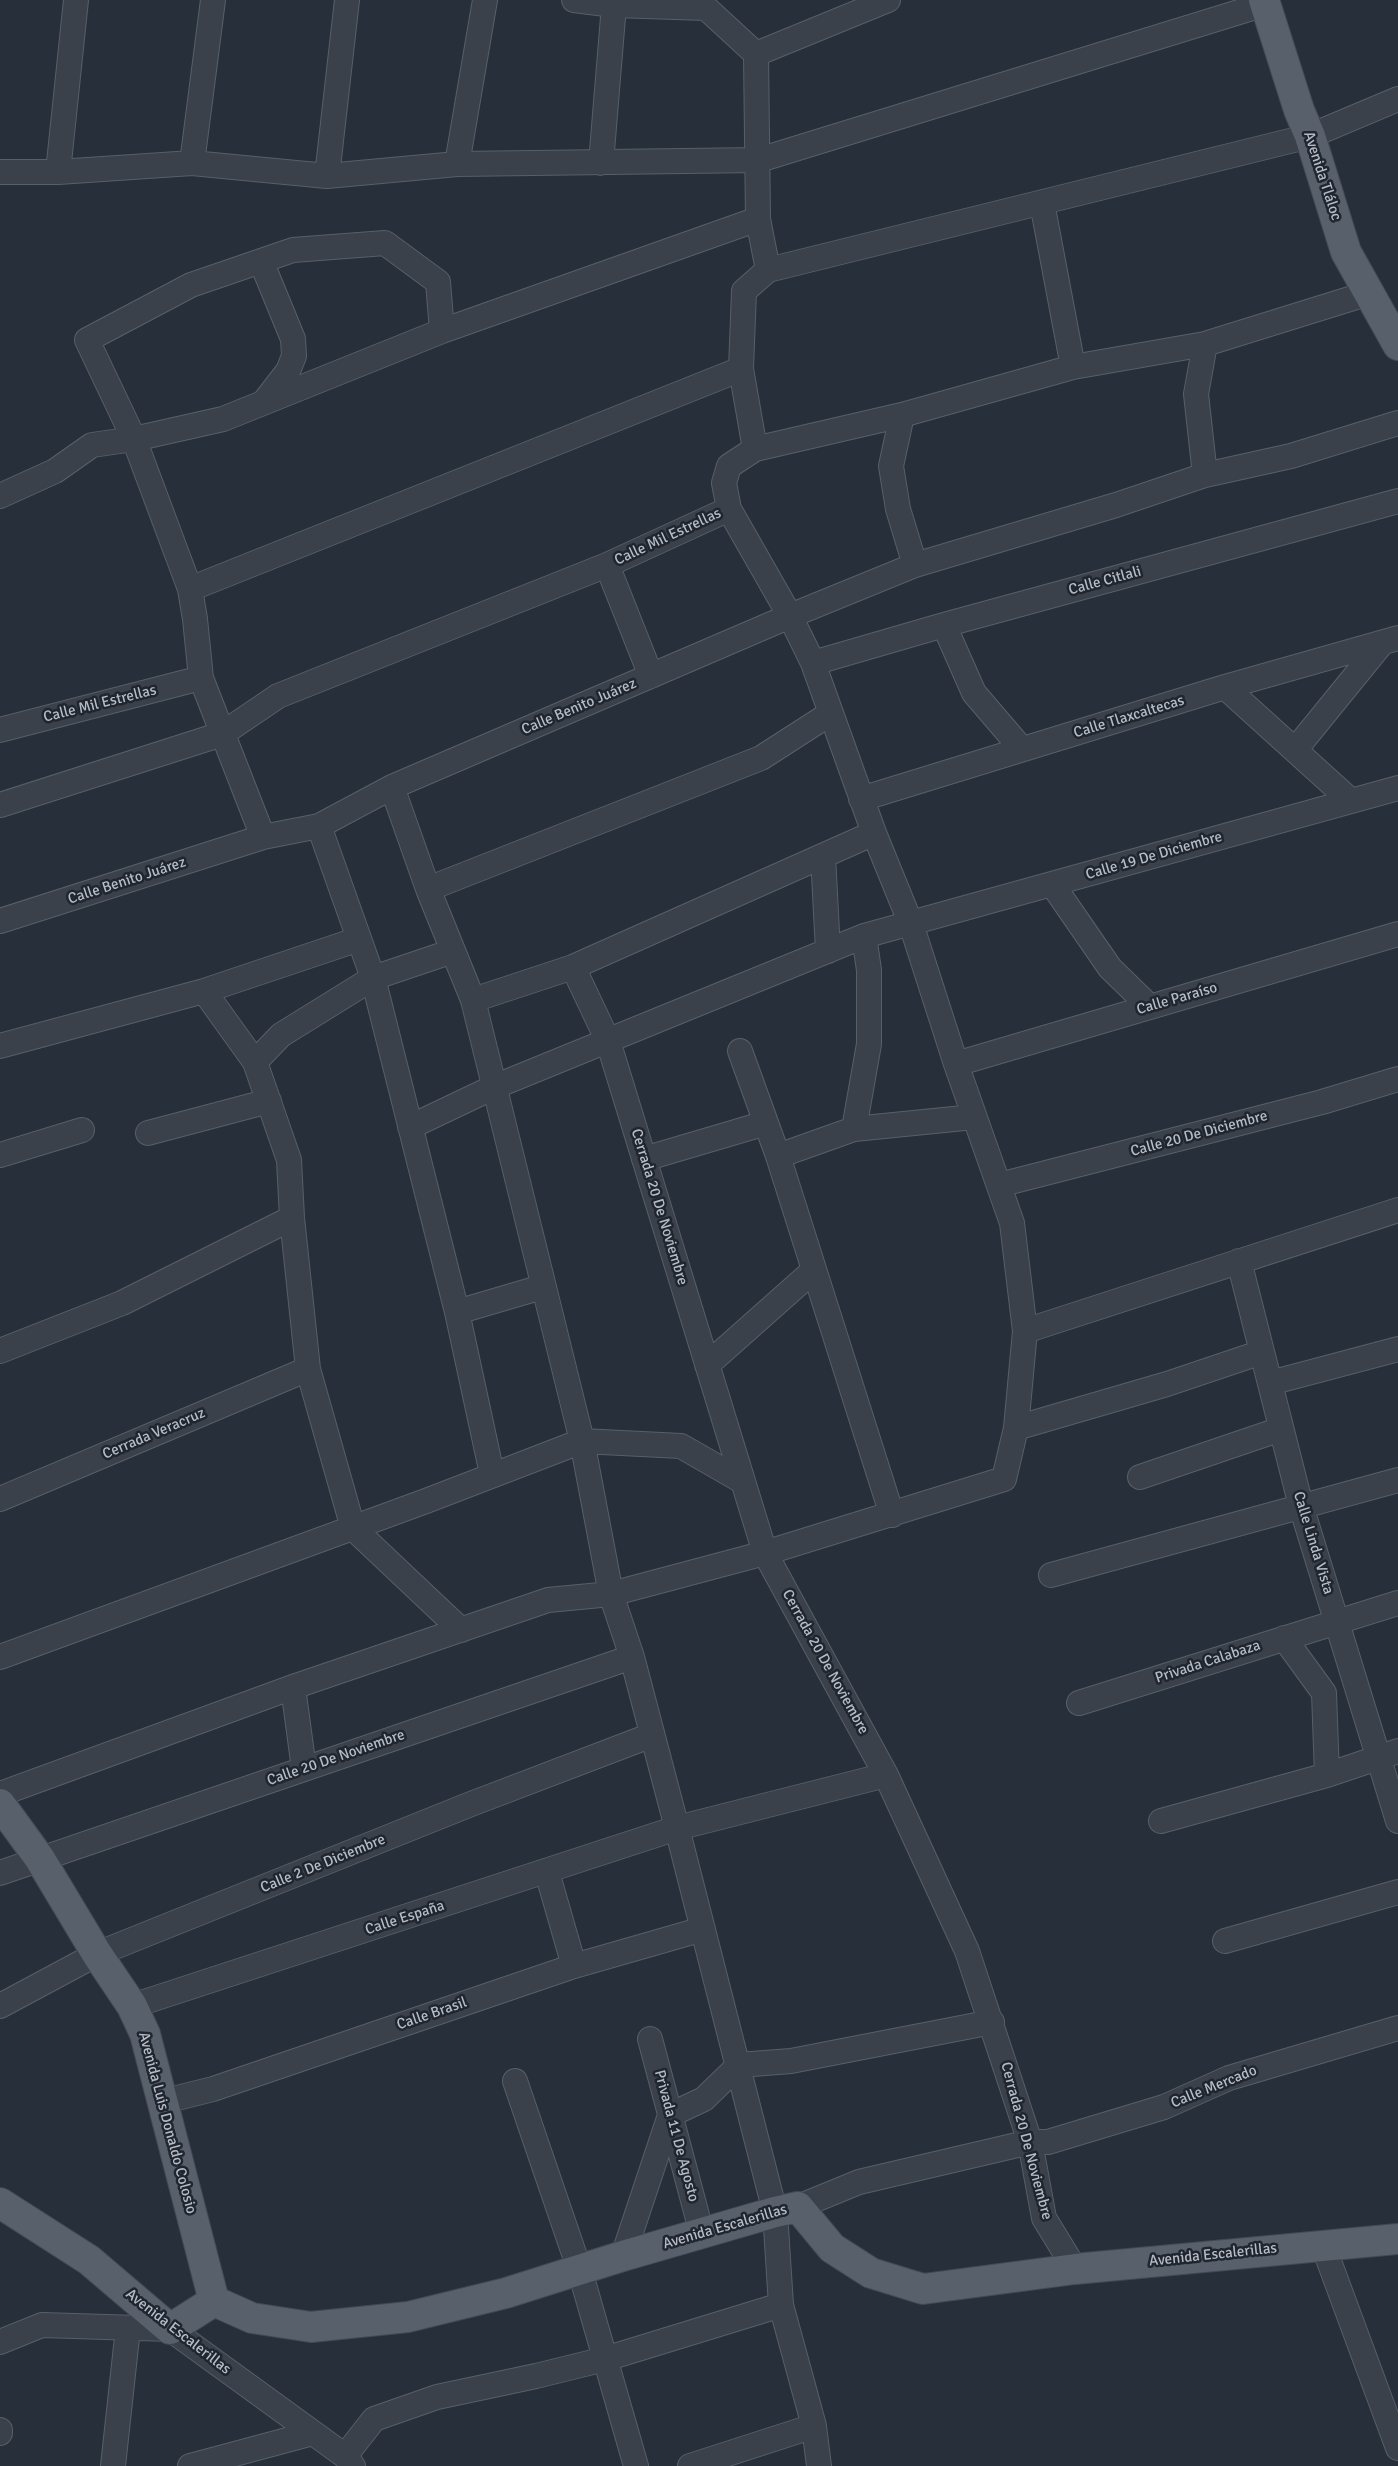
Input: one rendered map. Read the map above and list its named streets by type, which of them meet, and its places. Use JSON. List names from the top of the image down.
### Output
{
  "streets": {
    "main road": ["Avenida Tláloc", "Avenida Luis Donaldo Colosio", "Avenida Escalerillas"],
    "street": [
      "Calle Mil Estrellas",
      "Calle Citlali",
      "Calle Benito Juárez",
      "Calle Tlaxcaltecas",
      "Calle 19 De Diciembre",
      "Calle Paraíso",
      "Calle 20 De Diciembre",
      "Cerrada 20 De Noviembre",
      "Cerrada Veracruz",
      "Calle Linda Vista",
      "Privada Calabaza",
      "Calle 20 De Noviembre",
      "Calle 2 De Diciembre",
      "Calle España",
      "Calle Brasil",
      "Calle Mercado",
      "Privada 11 De Agosto"
    ]
  },
  "crossings": [
    ["Calle 19 De Diciembre", "Cerrada 20 De Noviembre"],
    ["Cerrada 20 De Noviembre", "Calle España"],
    ["Cerrada 20 De Noviembre", "Calle Mercado"],
    ["Cerrada 20 De Noviembre", "Avenida Escalerillas"],
    ["Calle Linda Vista", "Privada Calabaza"],
    ["Calle 20 De Noviembre", "Avenida Luis Donaldo Colosio"],
    ["Calle 2 De Diciembre", "Avenida Luis Donaldo Colosio"],
    ["Calle España", "Avenida Luis Donaldo Colosio"],
    ["Calle Brasil", "Avenida Luis Donaldo Colosio"],
    ["Calle Mercado", "Avenida Escalerillas"],
    ["Avenida Luis Donaldo Colosio", "Avenida Escalerillas"],
    ["Privada 11 De Agosto", "Avenida Escalerillas"]
  ]
}
